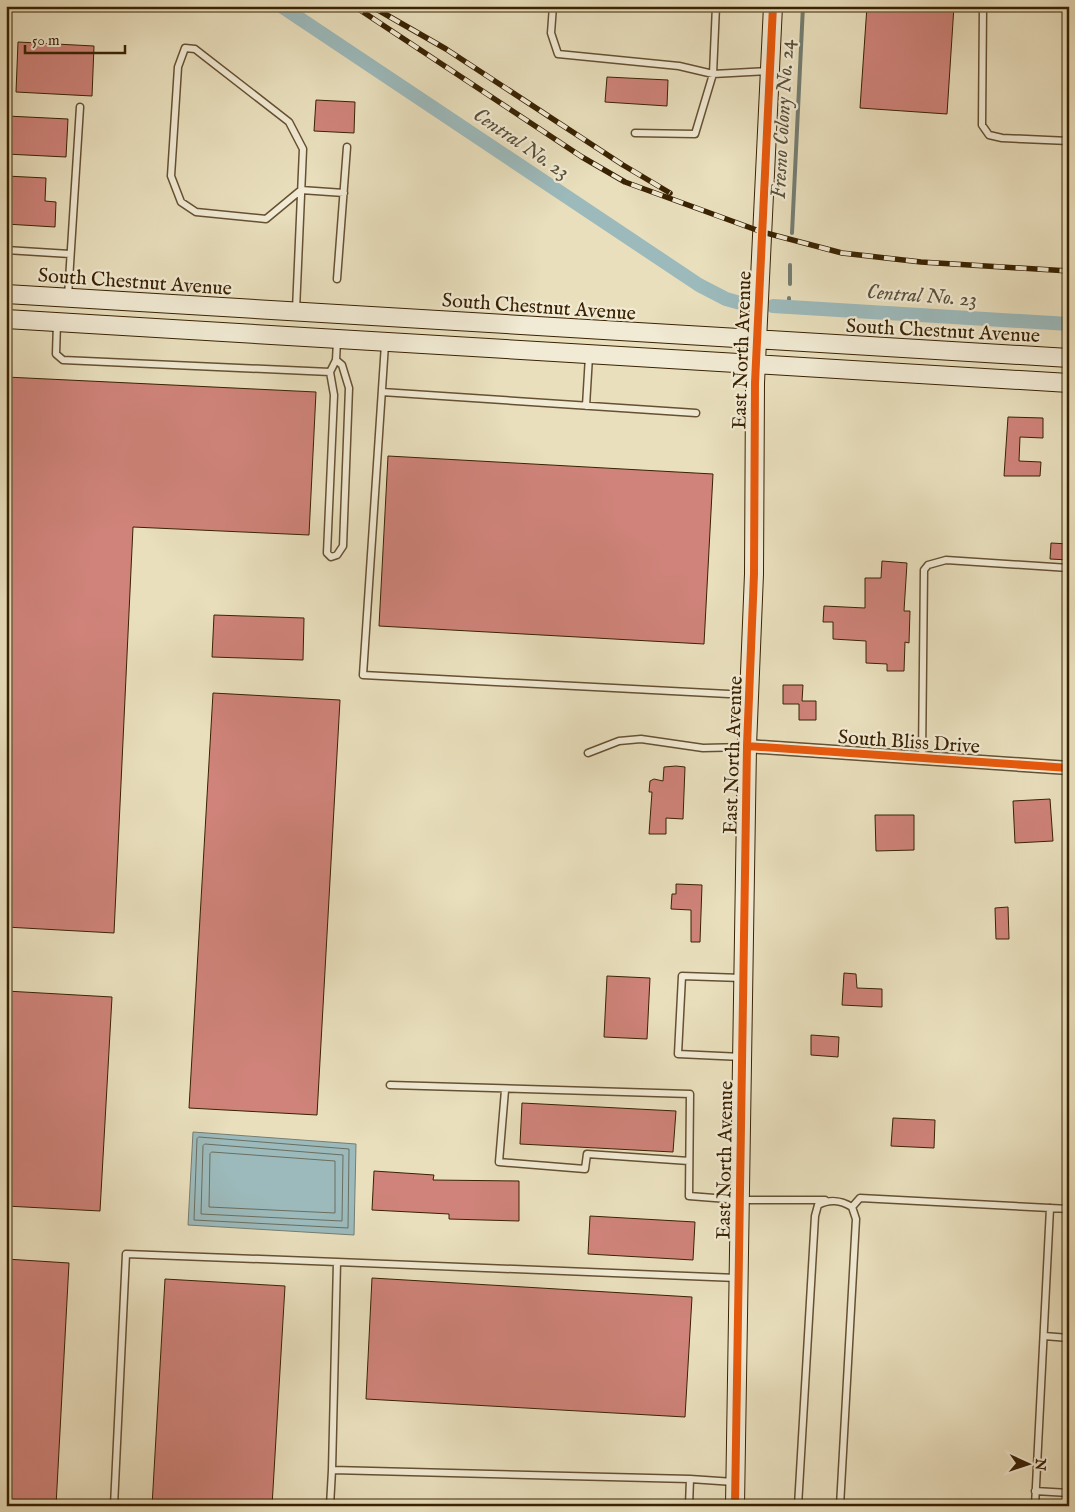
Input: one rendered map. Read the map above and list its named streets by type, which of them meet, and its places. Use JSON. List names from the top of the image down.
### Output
{
  "streets": {
    "main road": ["South Chestnut Avenue", "East North Avenue"],
    "street": ["South Bliss Drive"]
  },
  "crossings": [
    ["South Chestnut Avenue", "East North Avenue"],
    ["East North Avenue", "South Bliss Drive"]
  ],
  "water": ["Fresno Colony No. 24", "Central No. 23"],
  "scale_bar": "50 m",
  "north": "right"
}
